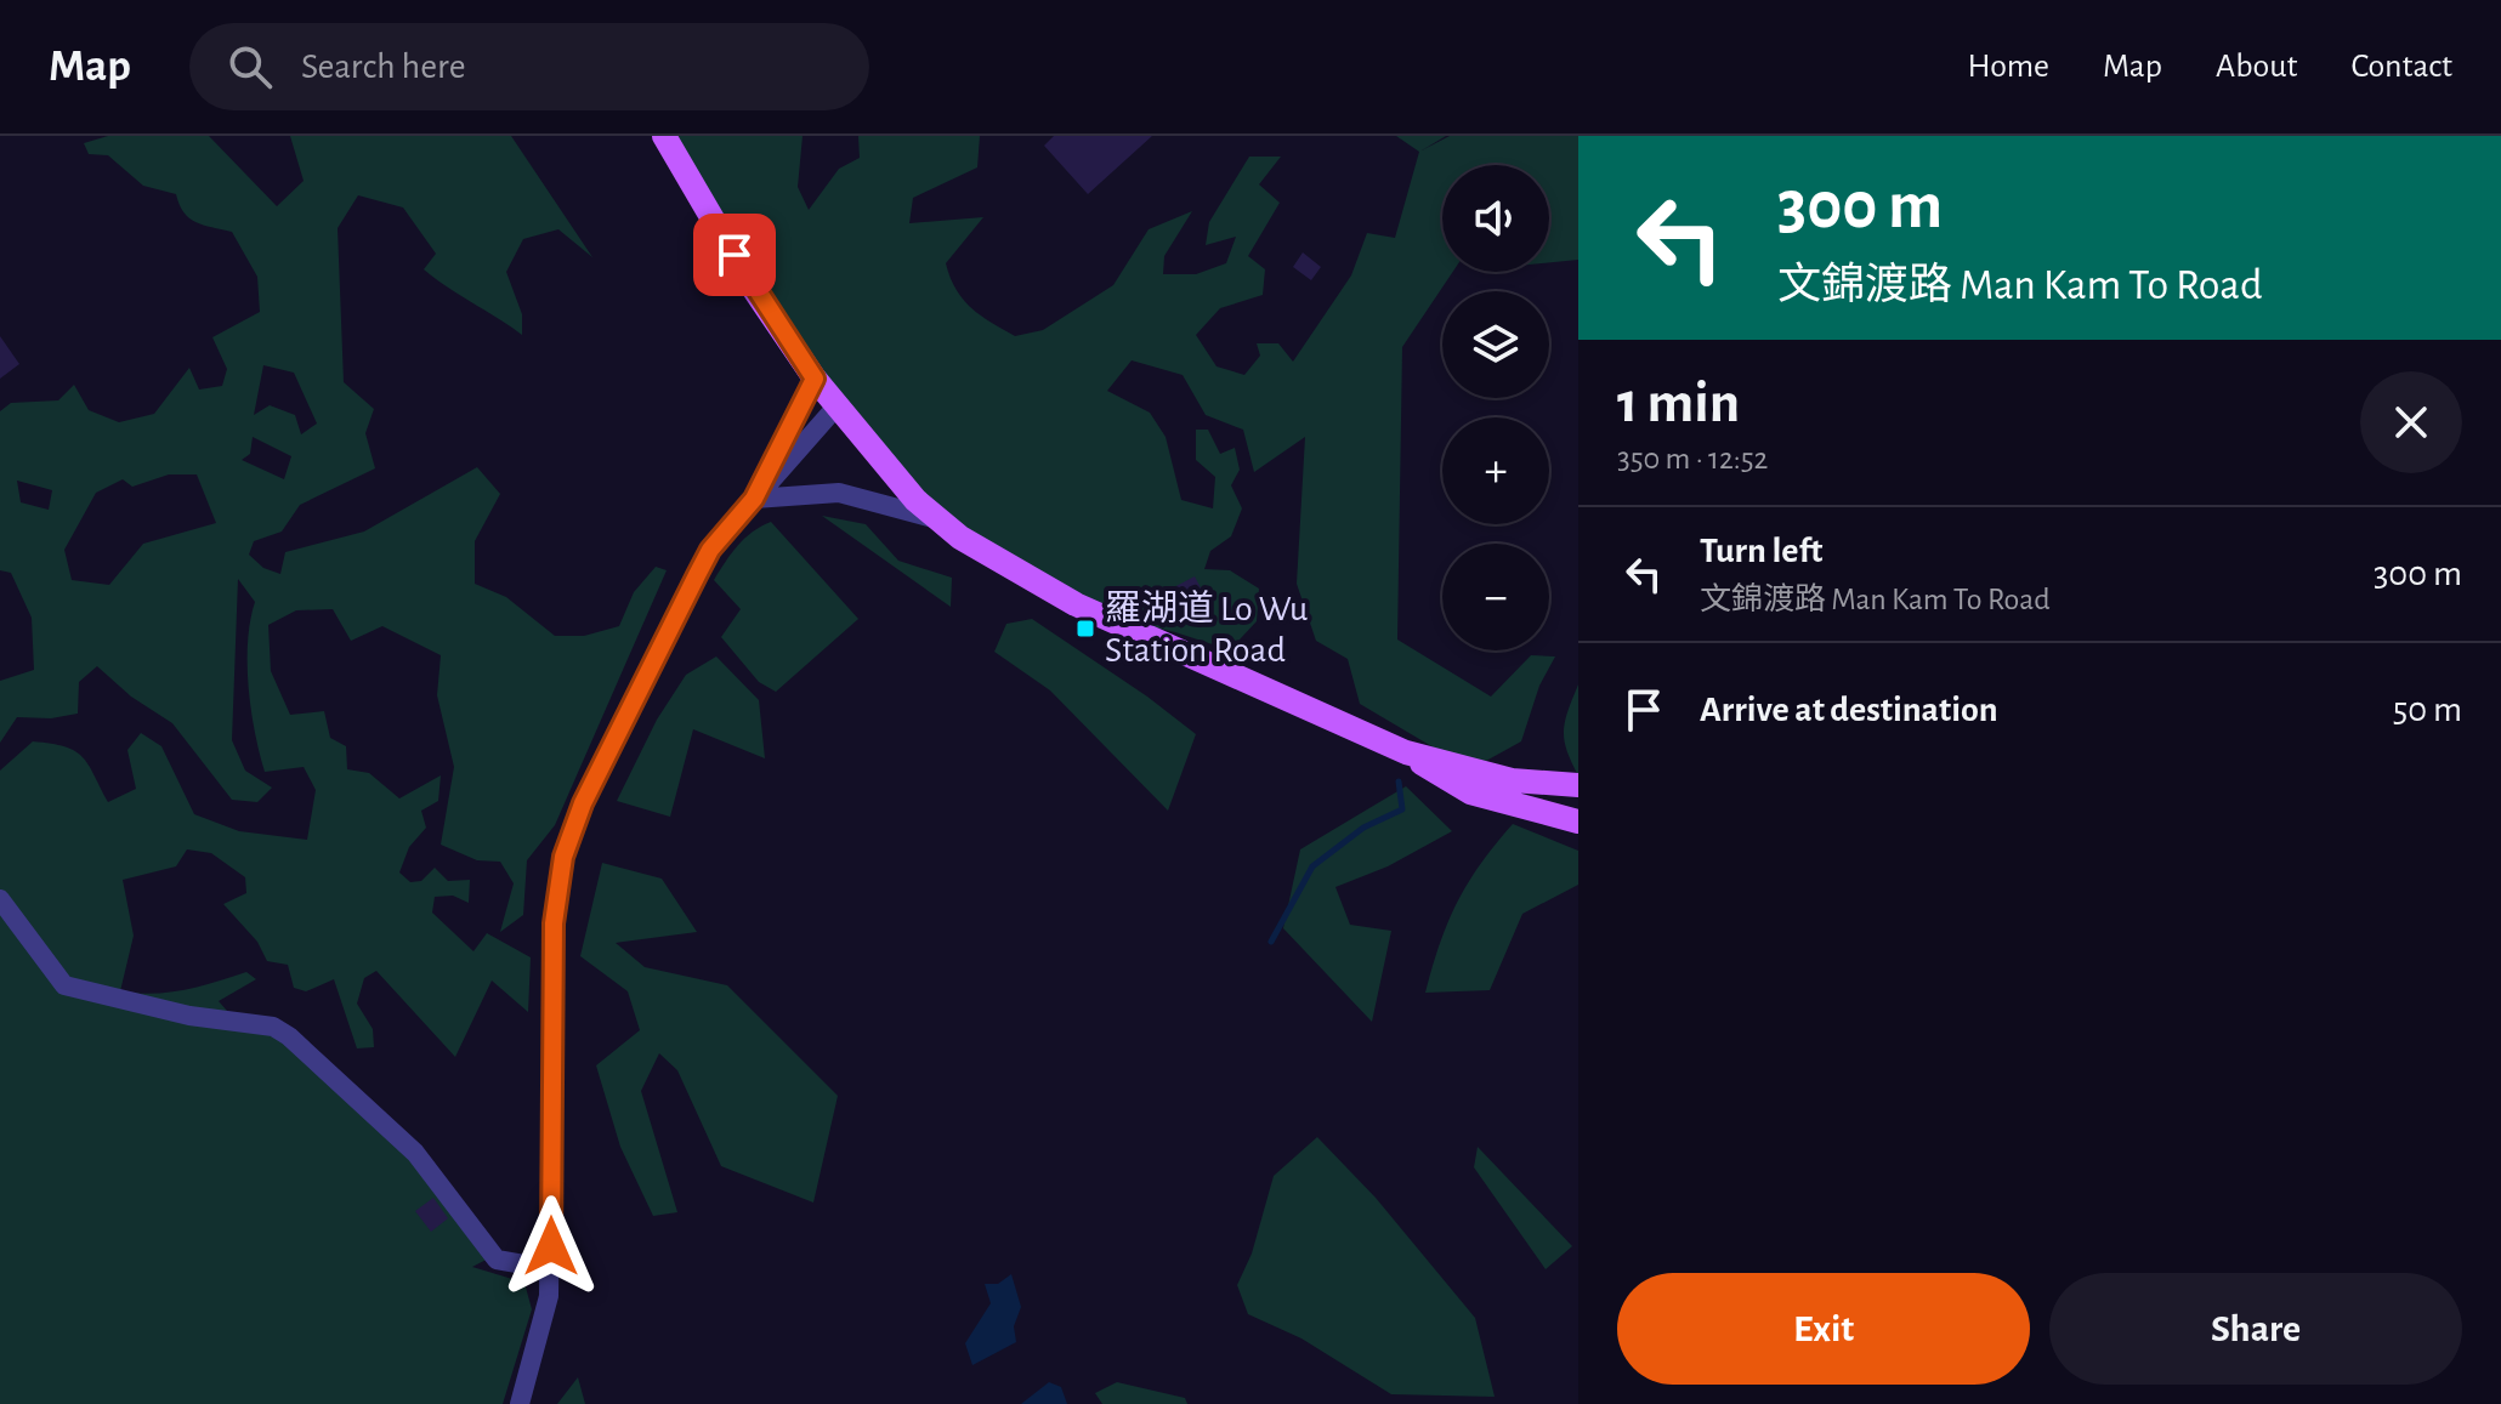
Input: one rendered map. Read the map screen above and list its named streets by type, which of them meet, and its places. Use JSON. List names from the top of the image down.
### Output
{
  "places": {
    "transit": ["羅湖道 Lo Wu Station Road"]
  },
  "page": {
    "header": "Map",
    "search": "Search here",
    "nav": [
      "Home",
      "Map",
      "About",
      "Contact"
    ],
    "turn": ["300 m", "文錦渡路 Man Kam To Road"],
    "map_buttons": ["+", "−"],
    "heading": ["1 min", "350 m · 12:52"],
    "list": [
      {
        "name": "Turn left",
        "note": "文錦渡路 Man Kam To Road",
        "value": "300 m"
      },
      {
        "name": "Arrive at destination",
        "value": "50 m"
      }
    ],
    "buttons": ["Exit", "Share"]
  }
}
